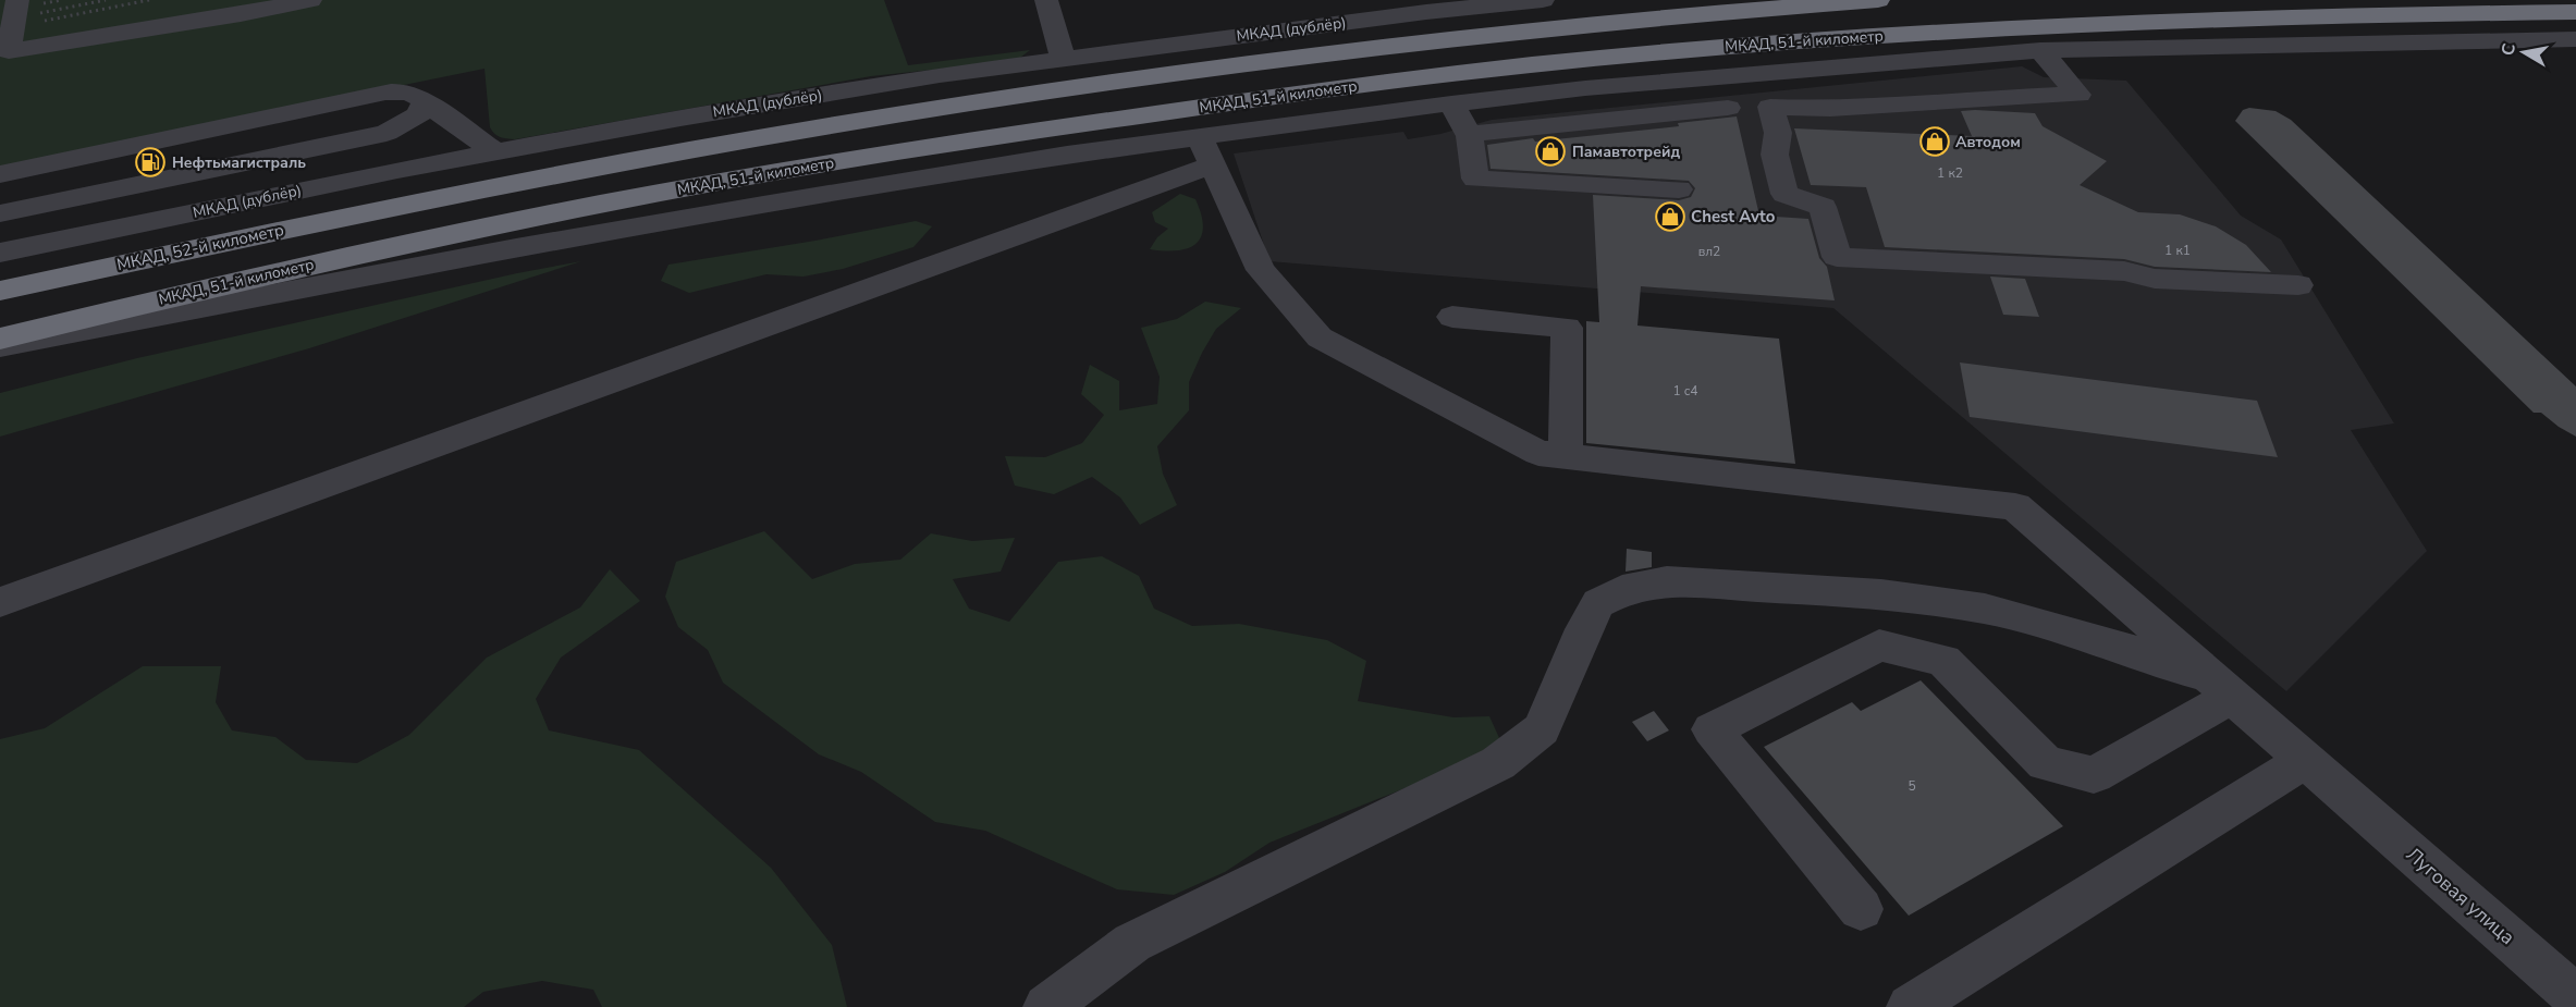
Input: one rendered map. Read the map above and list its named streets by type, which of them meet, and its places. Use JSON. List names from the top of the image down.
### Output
{
  "streets": {
    "highway": ["МКАД, 51-й километр", "МКАД, 52-й километр"],
    "street": ["МКАД (дублёр)", "Луговая улица"]
  },
  "places": {
    "shop": ["Автодом", "Памавтотрейд", "Chest Avto"],
    "fuel station": ["Нефтьмагистраль"]
  },
  "house_numbers": [
    "1 к2",
    "1 к1",
    "вл2",
    "1 с4",
    "5"
  ],
  "north": "left"
}
